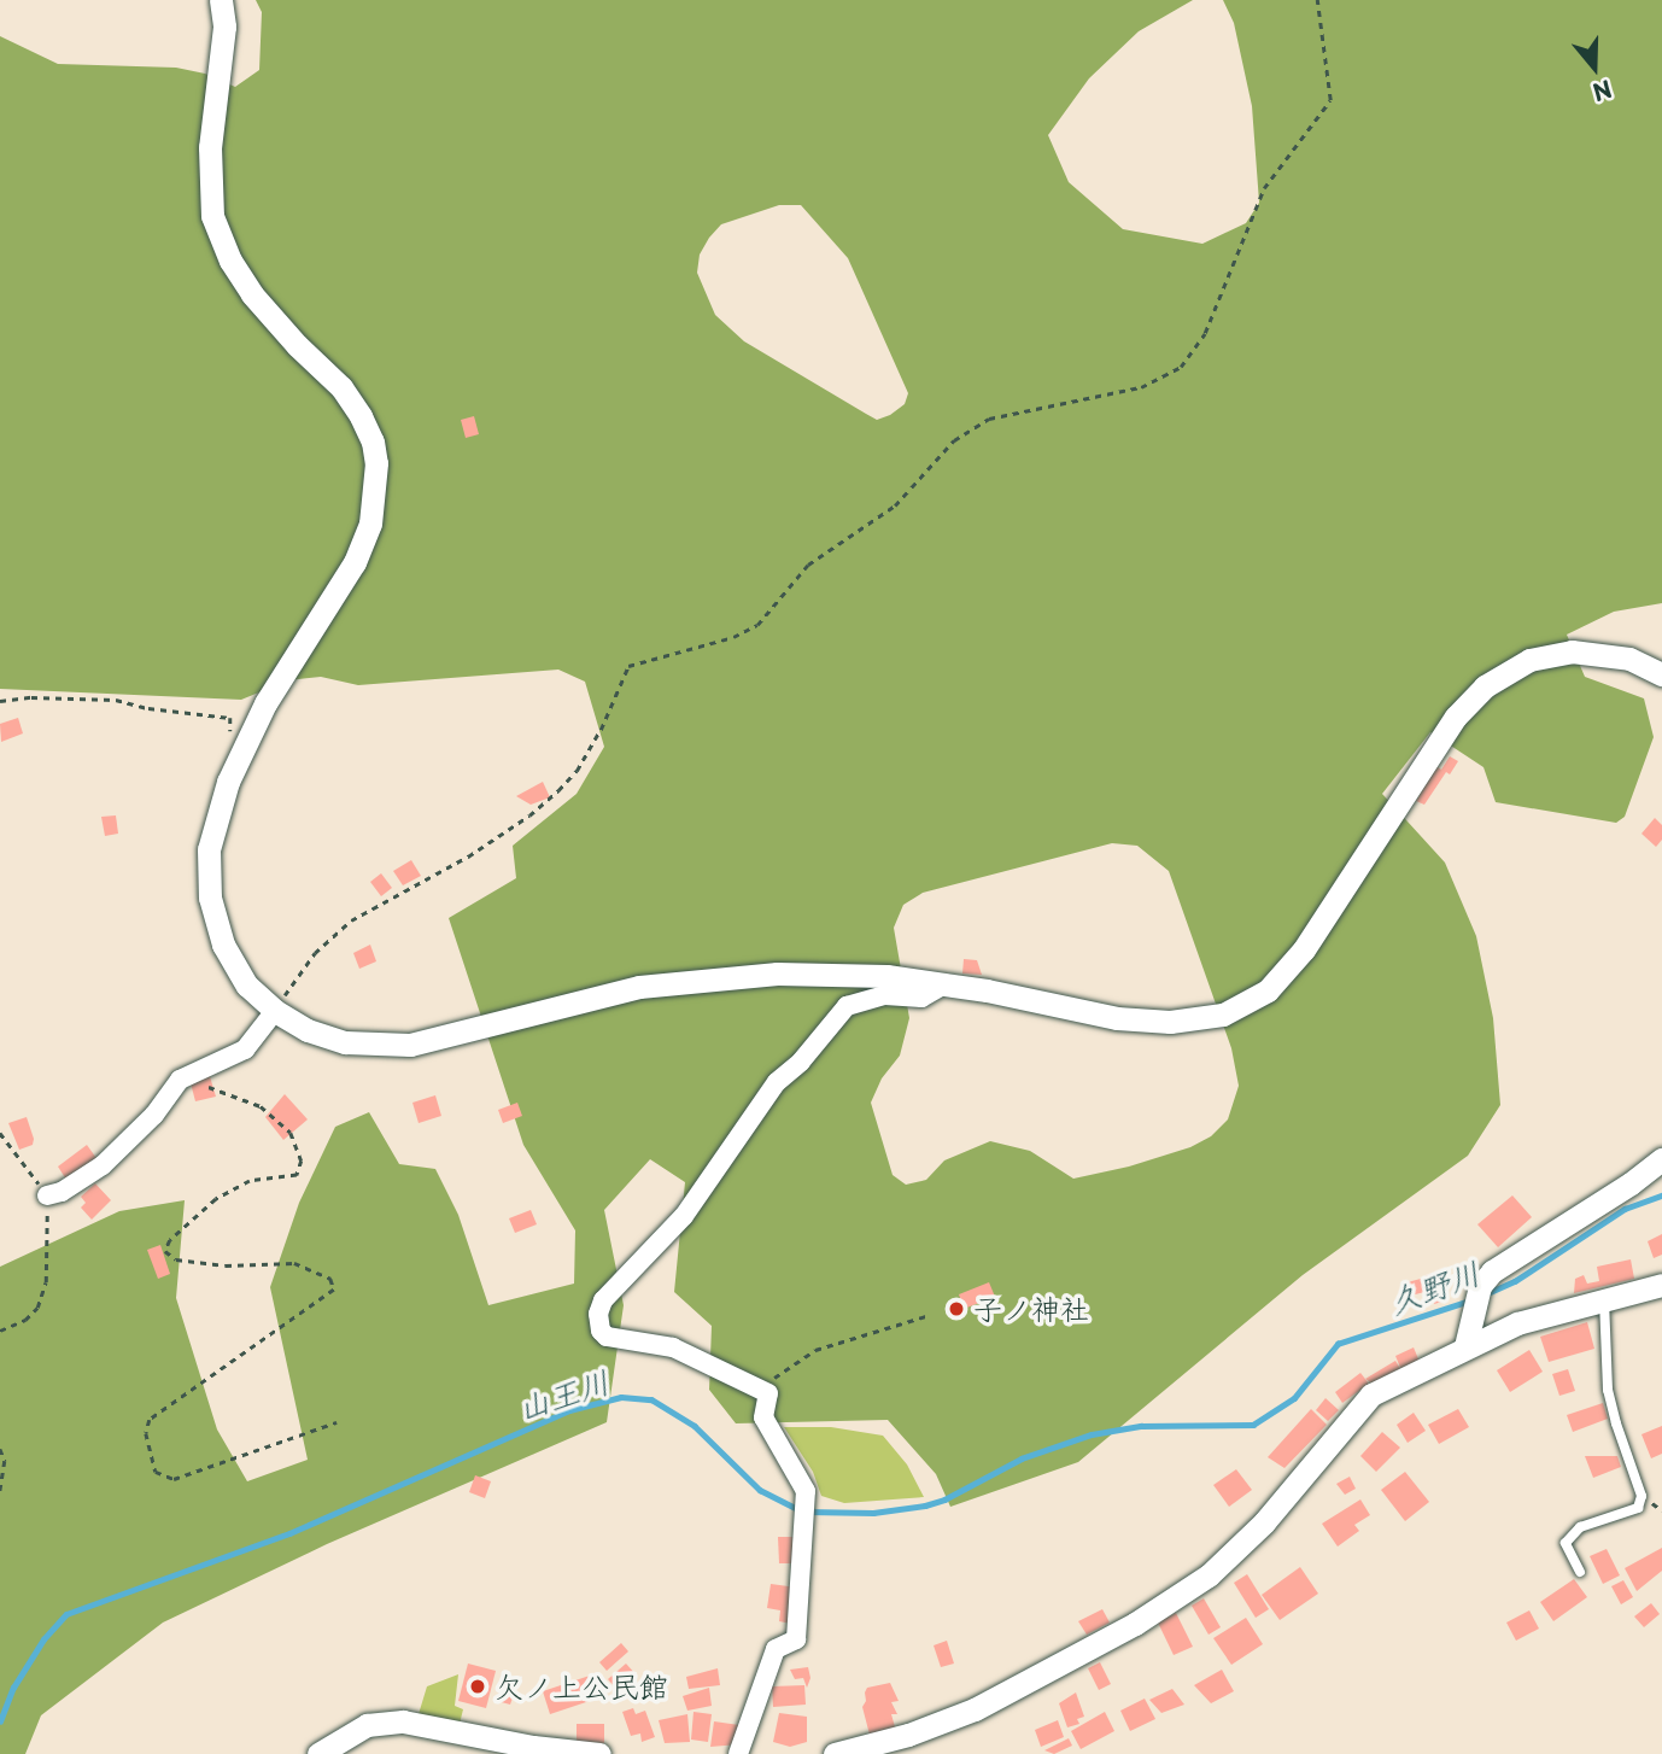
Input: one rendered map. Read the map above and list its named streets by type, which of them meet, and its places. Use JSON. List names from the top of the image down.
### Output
{
  "water": ["久野川", "山王川"],
  "places": ["子ノ神社", "欠ノ上公民館"],
  "north": "bottom"
}
